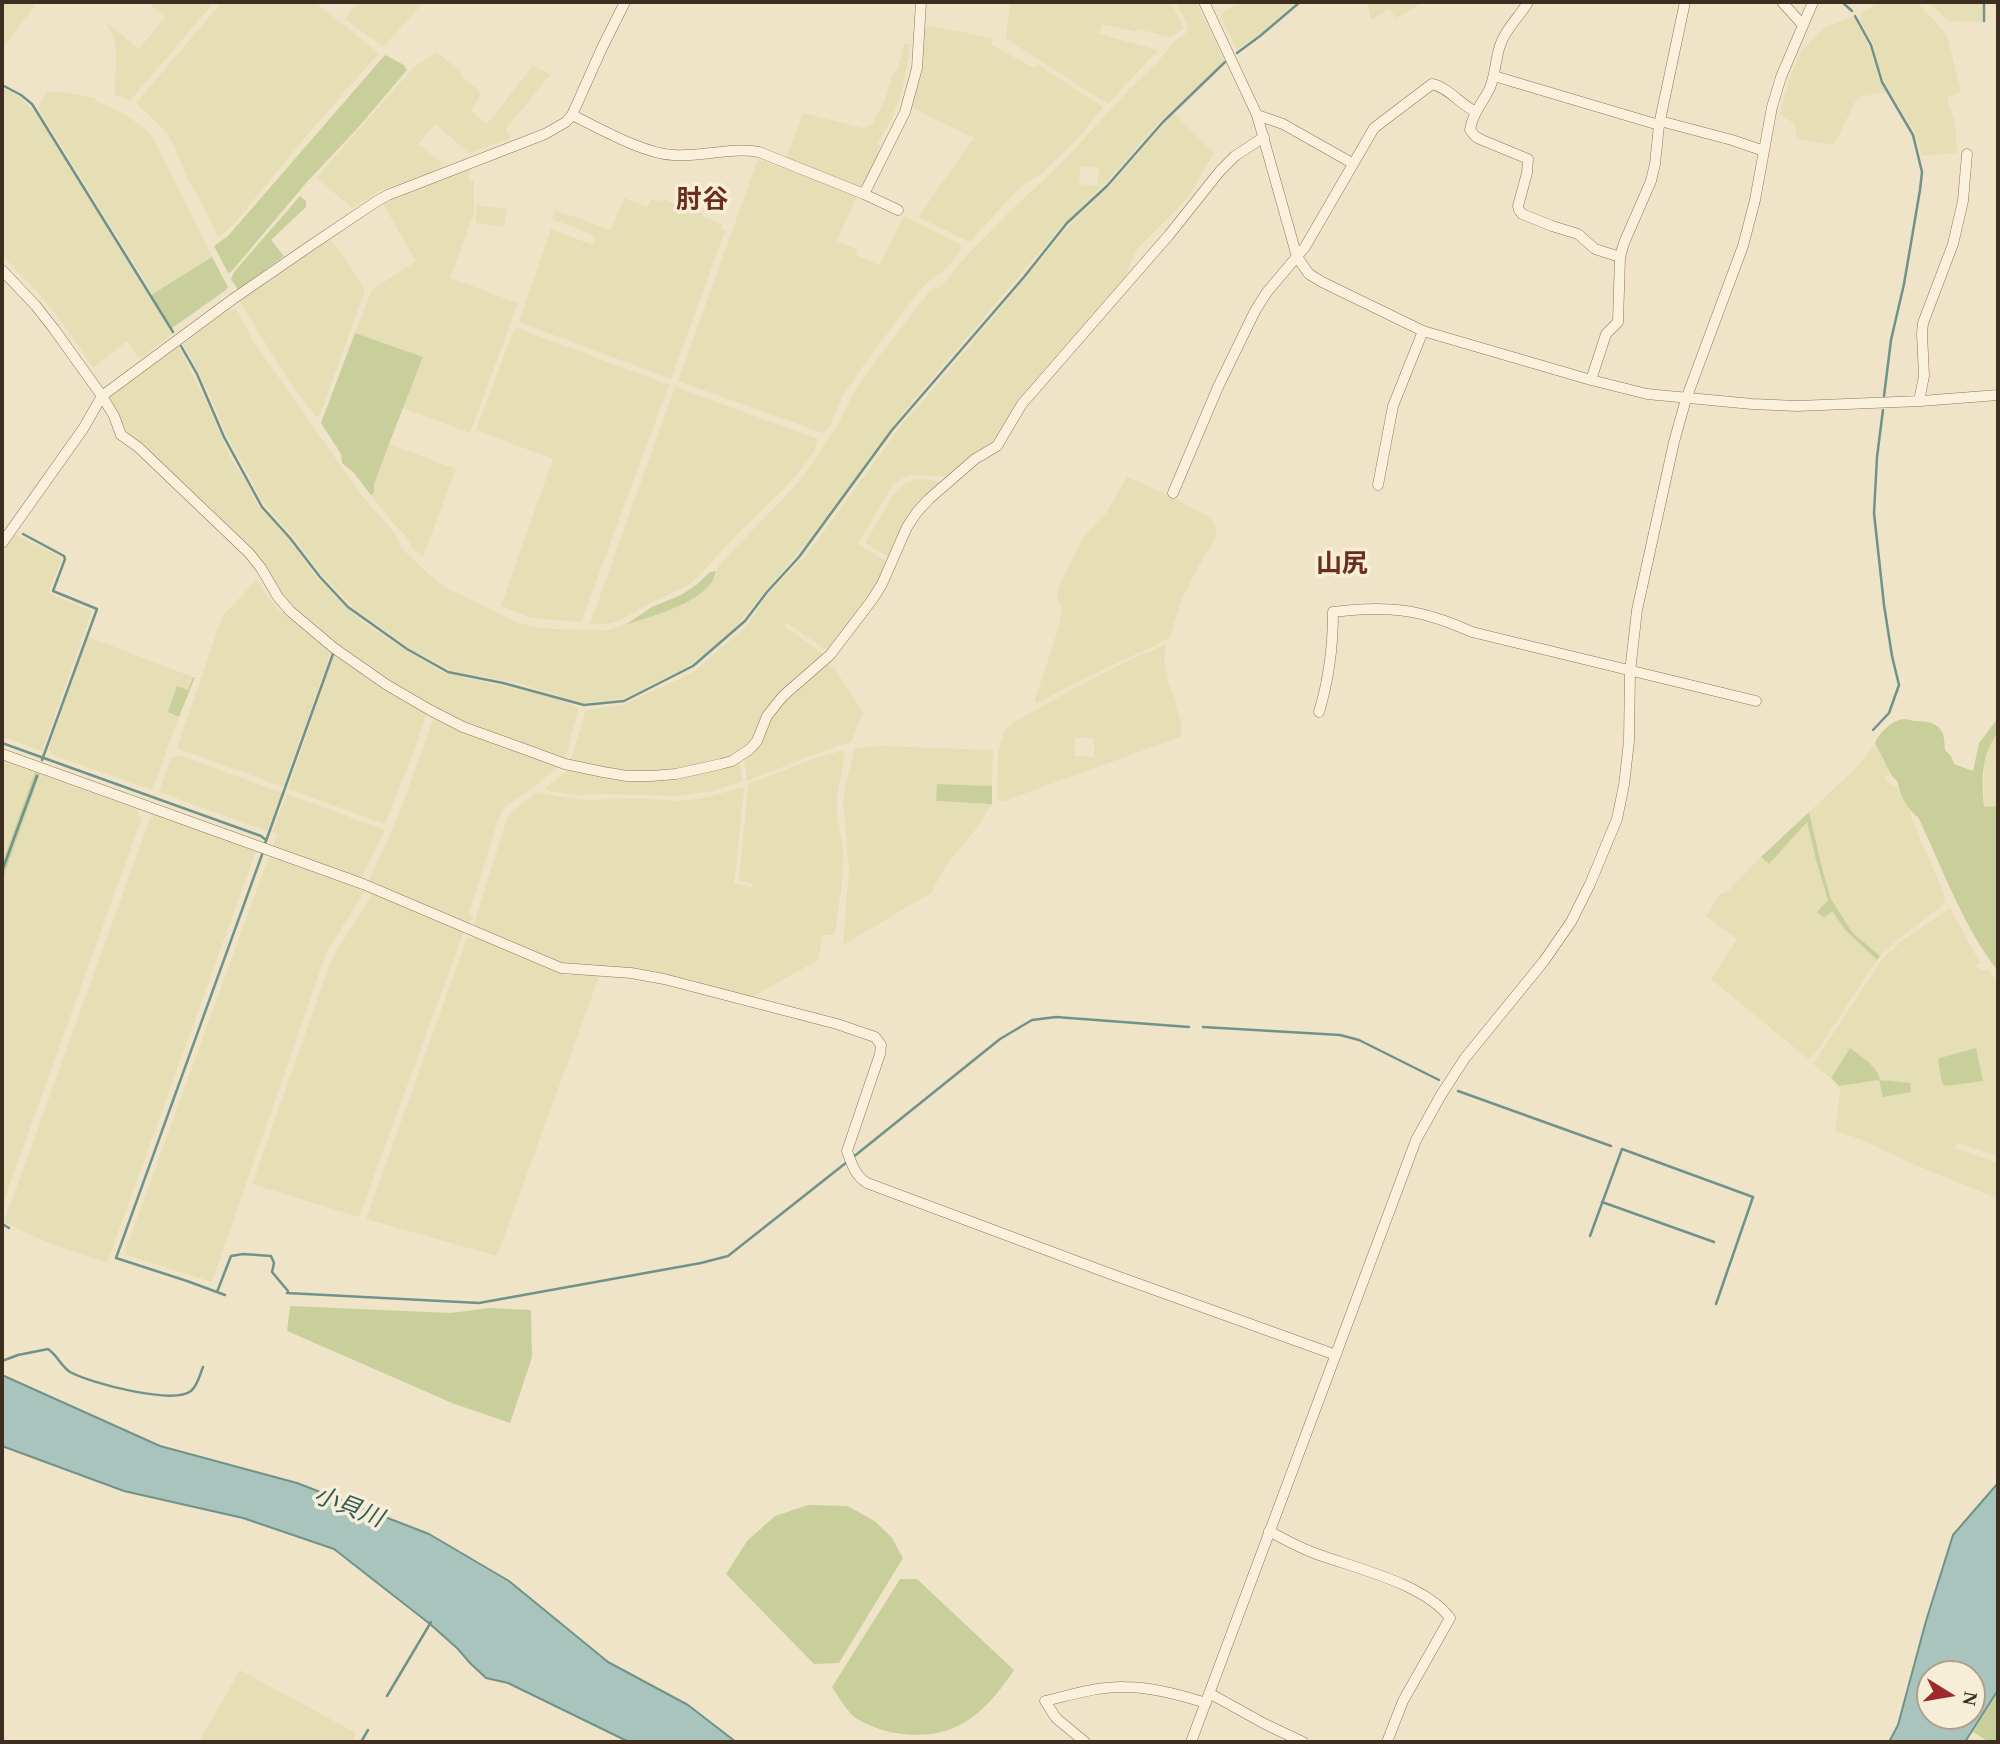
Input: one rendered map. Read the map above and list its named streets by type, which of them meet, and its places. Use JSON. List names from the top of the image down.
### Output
{
  "districts": ["肘谷", "山尻"],
  "water": ["小貝川"],
  "north": "right"
}
